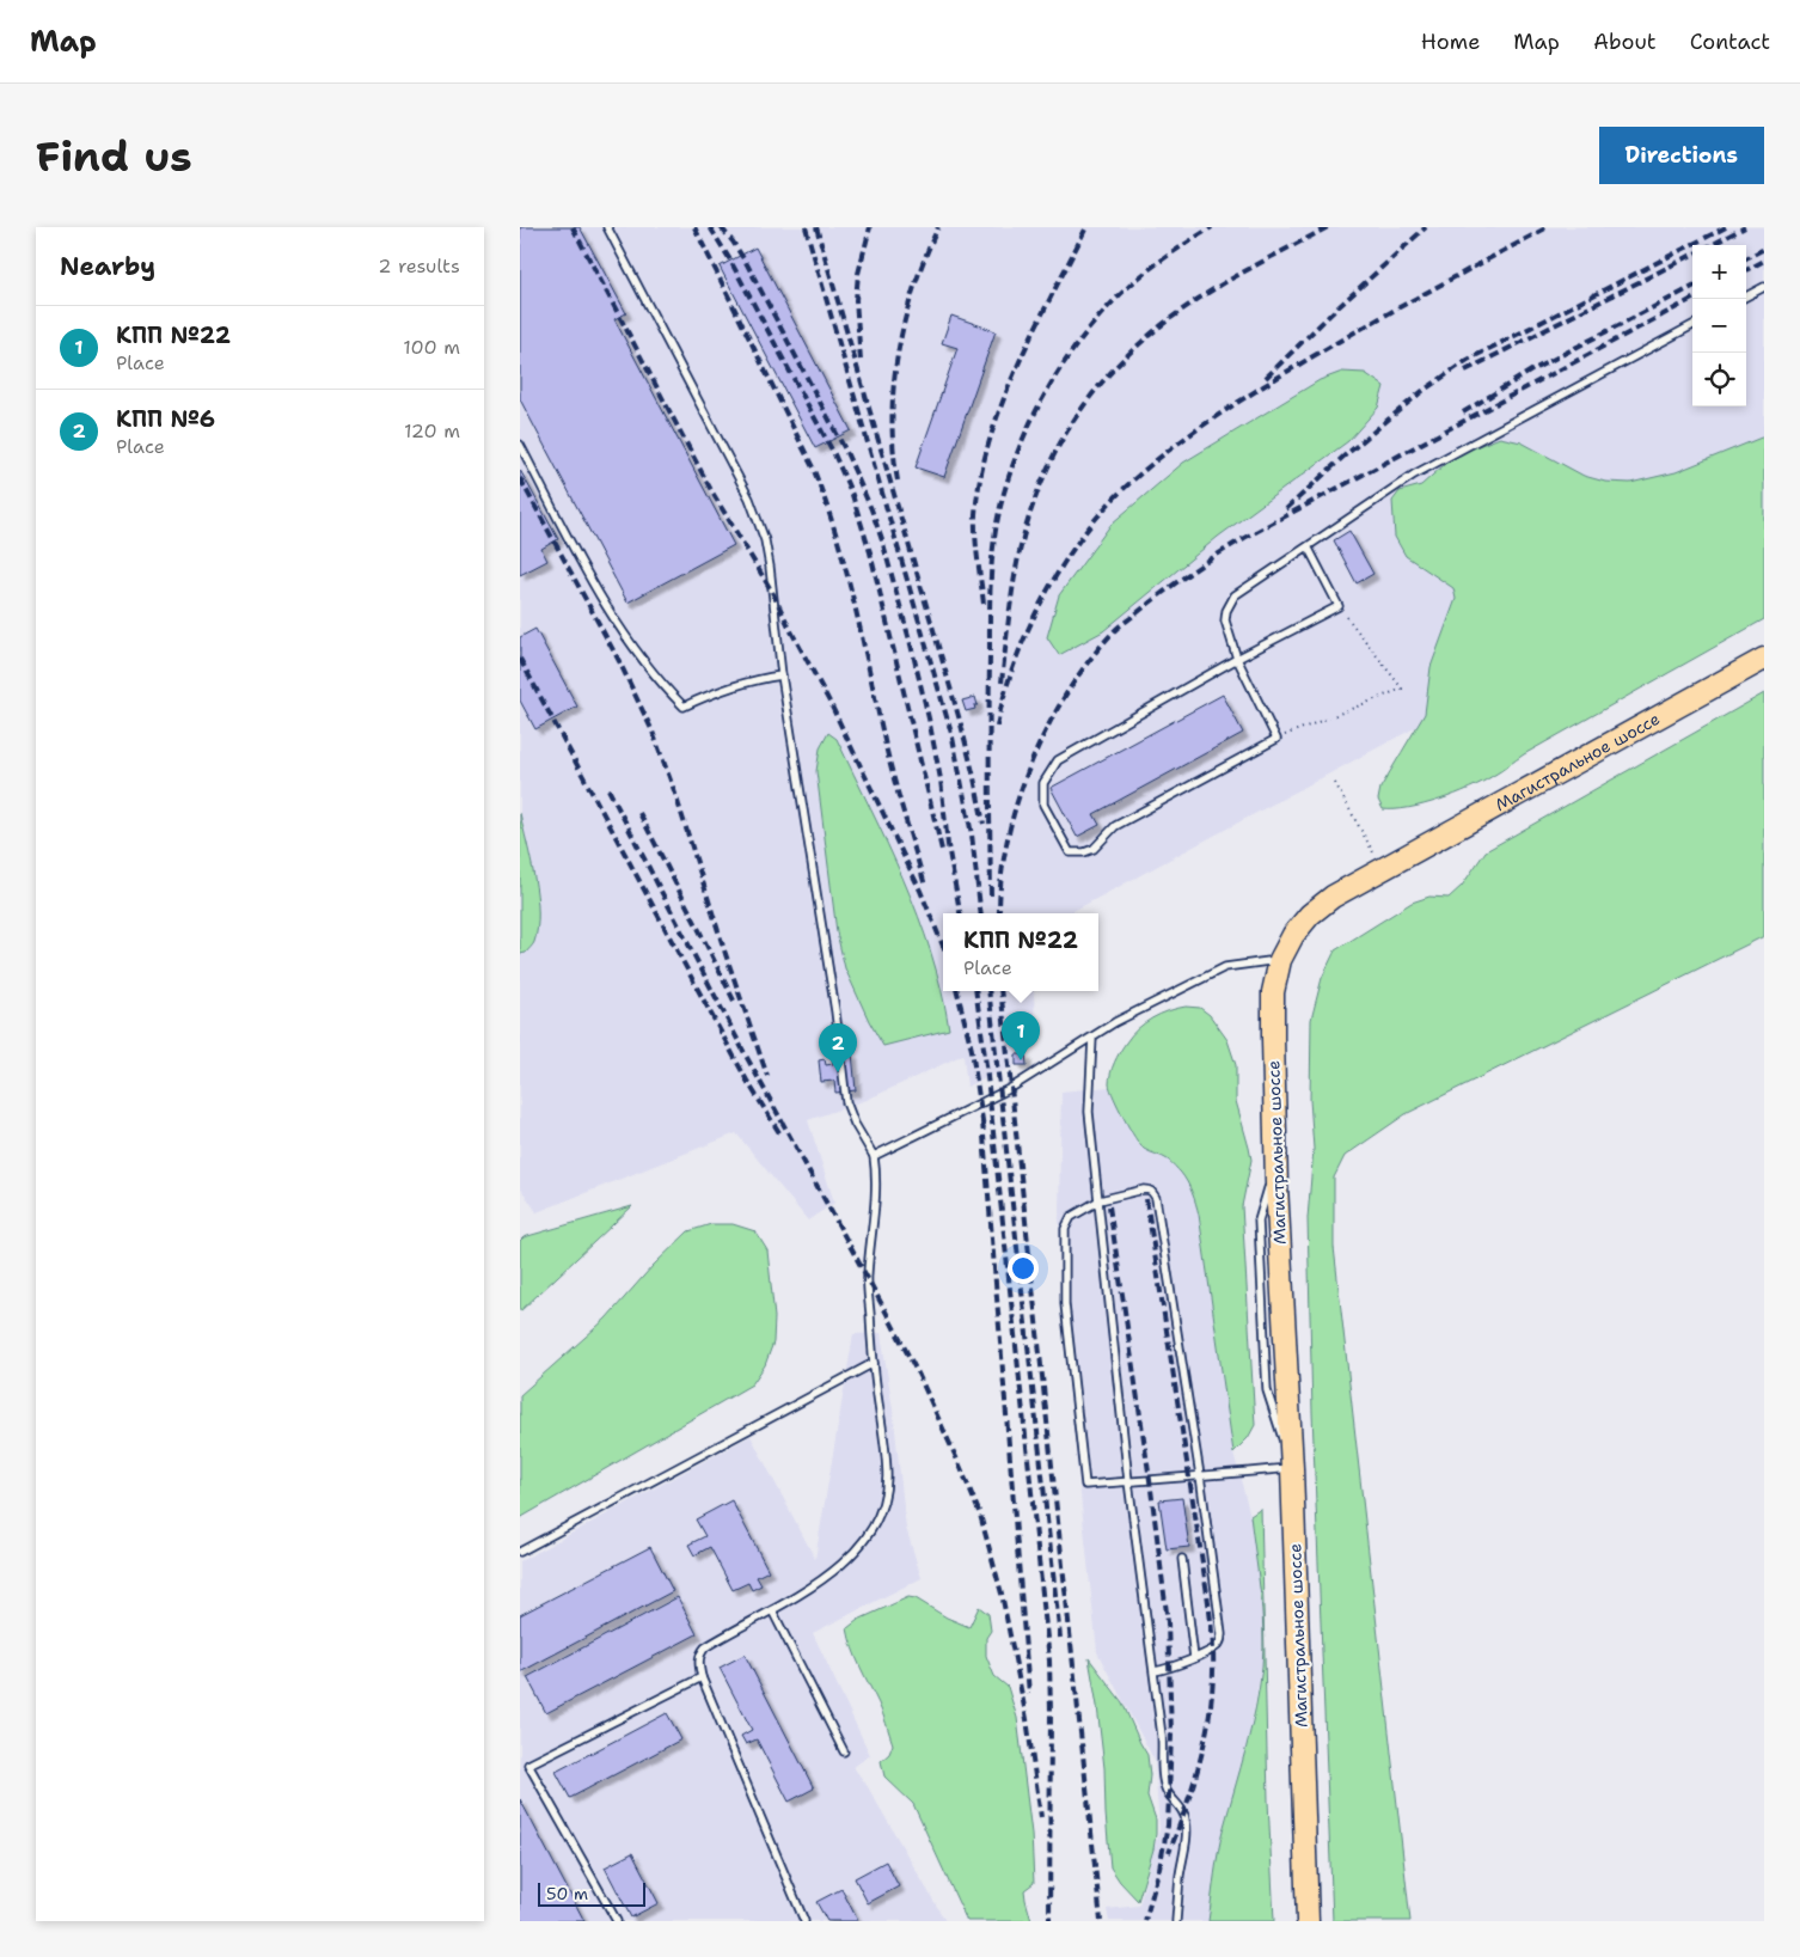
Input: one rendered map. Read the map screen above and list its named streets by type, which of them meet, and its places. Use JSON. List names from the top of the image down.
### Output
{
  "streets": {
    "main road": ["Магистральное шоссе"]
  },
  "scale_bar": "50 m",
  "page": {
    "header": "Map",
    "nav": [
      "Home",
      "Map",
      "About",
      "Contact"
    ],
    "buttons": "Directions",
    "title": "Find us",
    "heading": ["Nearby", "2 results"],
    "map_buttons": ["+", "−"],
    "list": [
      {
        "mark": "1",
        "name": "КПП №22",
        "note": "Place",
        "value": "100 m"
      },
      {
        "mark": "2",
        "name": "КПП №6",
        "note": "Place",
        "value": "120 m"
      }
    ],
    "popup": ["КПП №22", "Place"],
    "pins": ["1", "2"],
    "scale": "50 m"
  }
}
